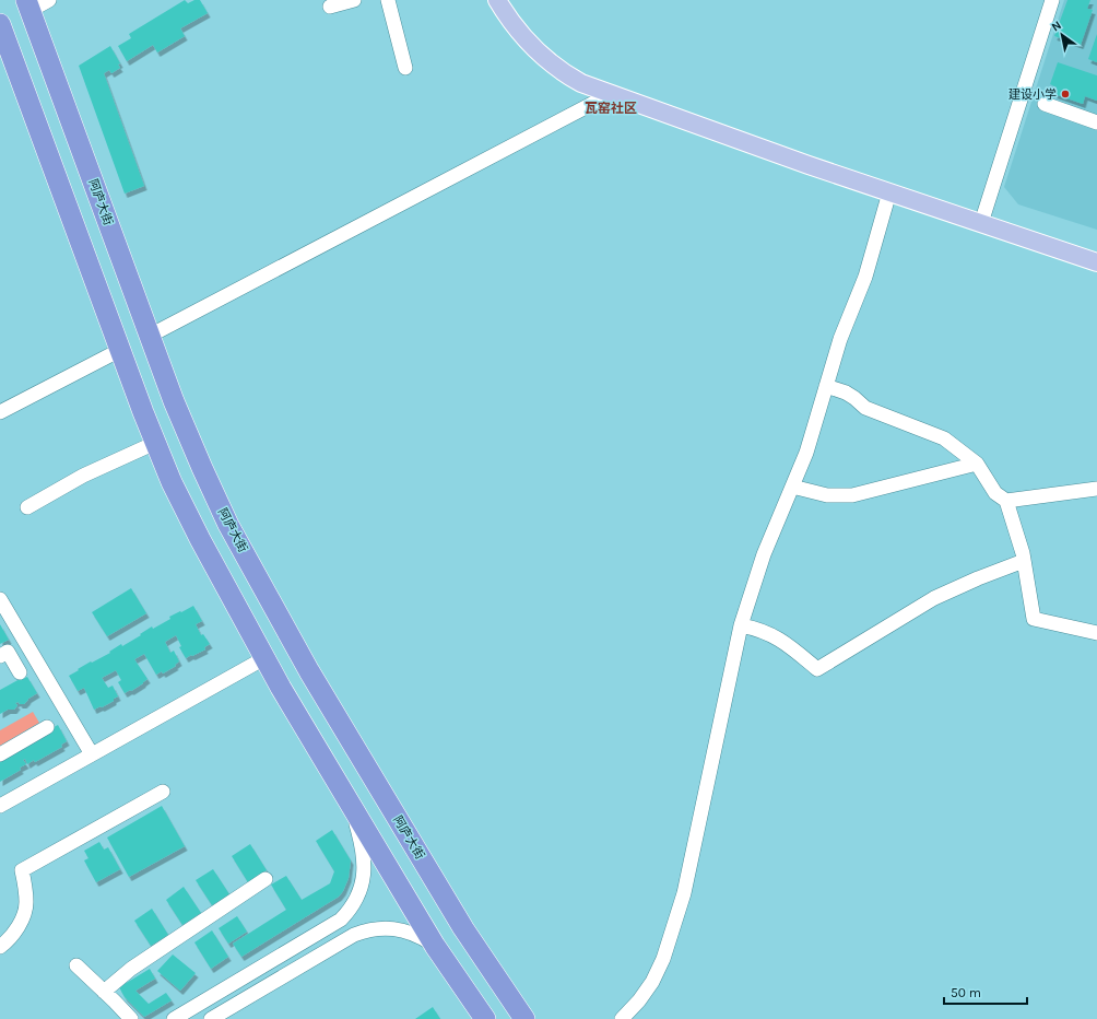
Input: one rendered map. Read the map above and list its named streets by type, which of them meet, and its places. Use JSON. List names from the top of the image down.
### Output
{
  "streets": {
    "highway": ["阿庐大街"]
  },
  "districts": ["瓦窑社区"],
  "places": ["建设小学"],
  "scale_bar": "50 m",
  "north": "top left"
}
